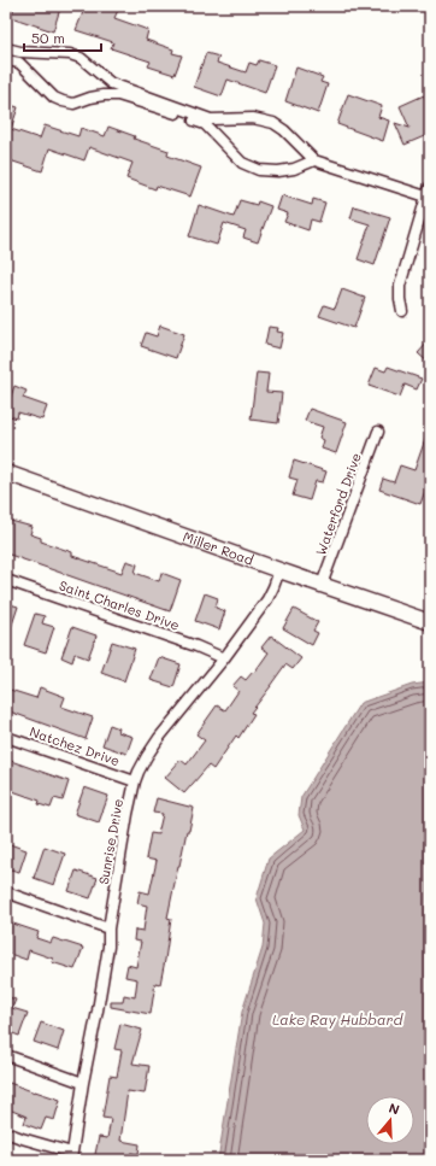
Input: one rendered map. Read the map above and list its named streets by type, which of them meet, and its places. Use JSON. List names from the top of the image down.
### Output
{
  "streets": {
    "main road": ["Miller Road"],
    "street": [
      "Waterford Drive",
      "Saint Charles Drive",
      "Natchez Drive",
      "Sunrise Drive"
    ]
  },
  "crossings": [
    ["Waterford Drive", "Miller Road"],
    ["Miller Road", "Sunrise Drive"],
    ["Saint Charles Drive", "Sunrise Drive"],
    ["Natchez Drive", "Sunrise Drive"]
  ],
  "water": ["Lake Ray Hubbard"],
  "scale_bar": "50 m",
  "north": "top"
}
